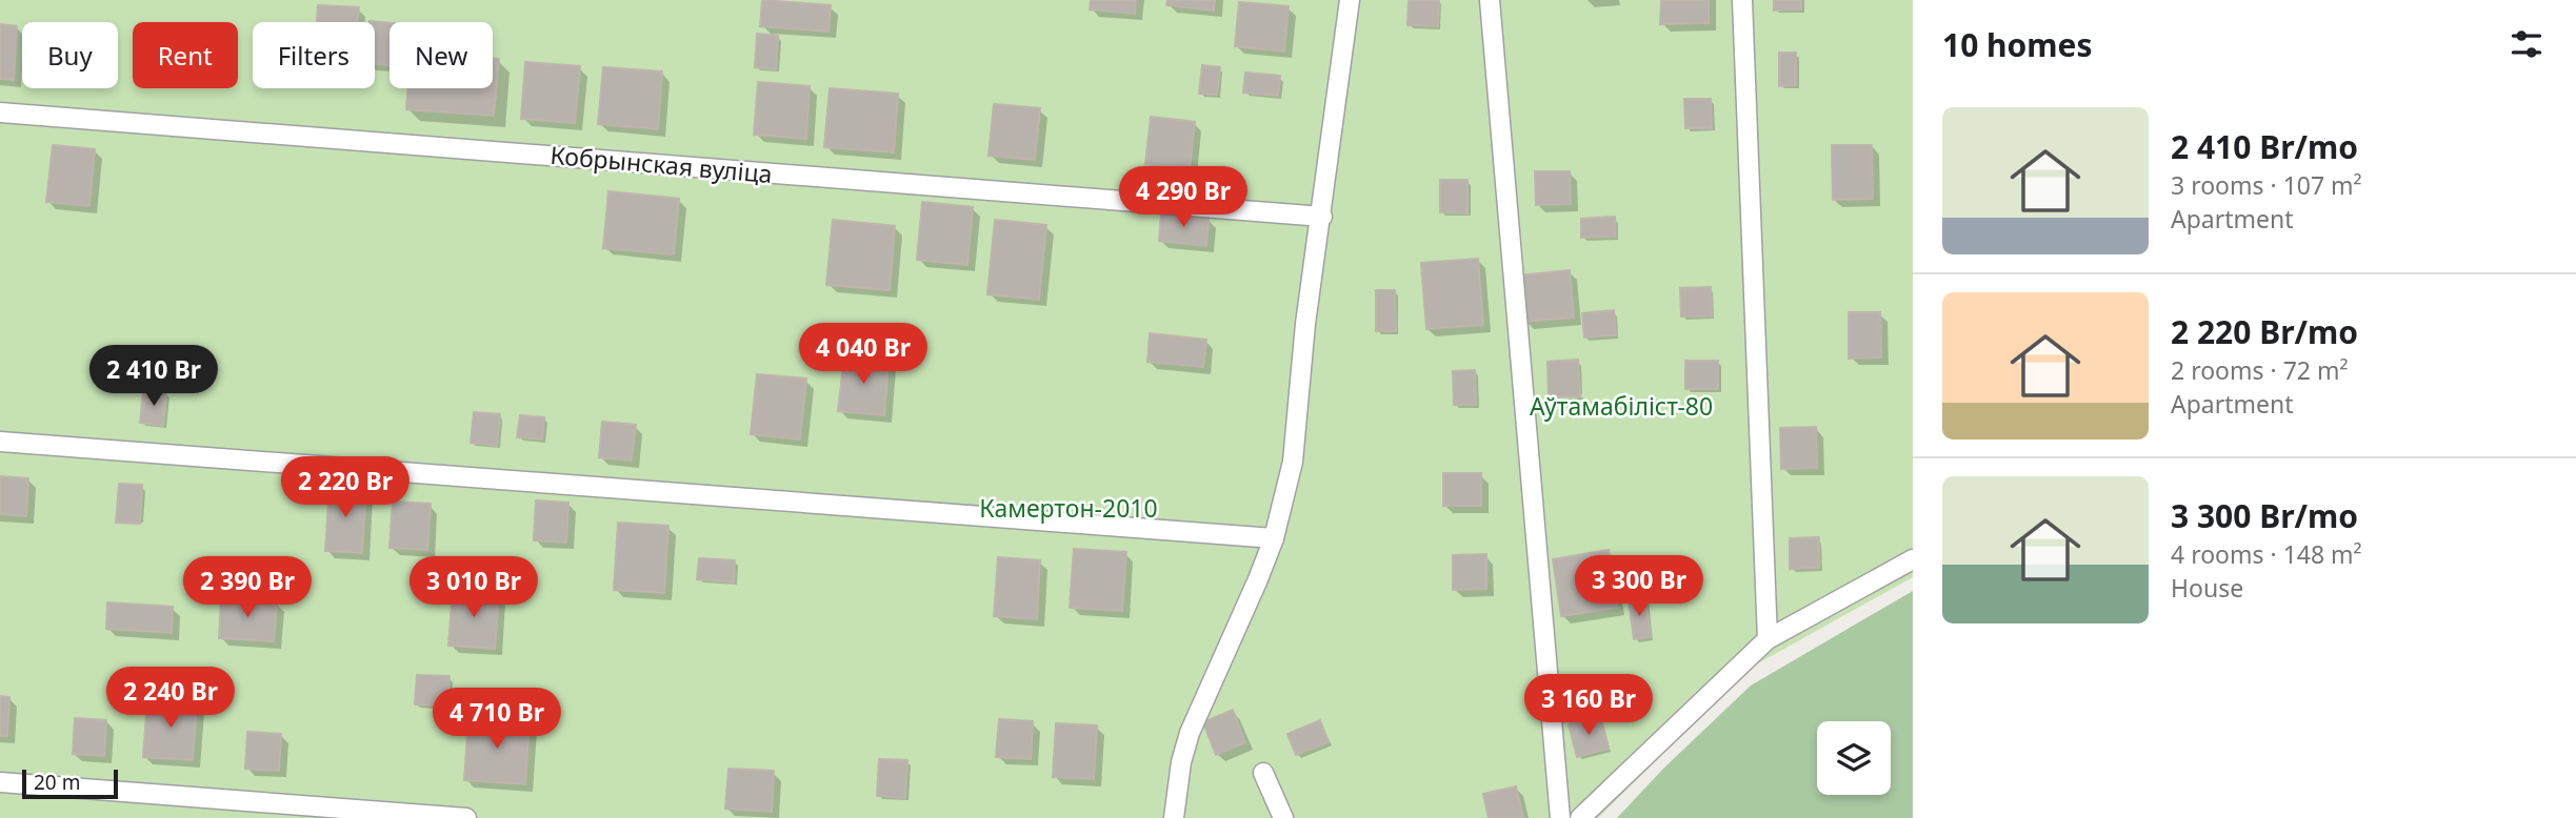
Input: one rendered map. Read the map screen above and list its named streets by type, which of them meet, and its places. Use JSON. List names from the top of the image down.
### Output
{
  "streets": {
    "lane": ["Кобрынская вуліца"]
  },
  "parks": ["Аўтамабіліст-80", "Камертон-2010"],
  "scale_bar": "20 m",
  "page": {
    "heading": "10 homes",
    "chip": [
      "Buy",
      "Rent",
      "Filters",
      "New"
    ],
    "list": [
      {
        "name": "2 410 Br/mo",
        "note": "3 rooms · 107 m² · Apartment"
      },
      {
        "name": "2 220 Br/mo",
        "note": "2 rooms · 72 m² · Apartment"
      },
      {
        "name": "3 300 Br/mo",
        "note": "4 rooms · 148 m² · House"
      }
    ],
    "price": [
      "4 290 Br",
      "4 040 Br",
      "2 410 Br",
      "2 220 Br",
      "3 300 Br",
      "2 390 Br",
      "3 010 Br",
      "2 240 Br",
      "3 160 Br",
      "4 710 Br"
    ],
    "scale": "20 m"
  }
}
